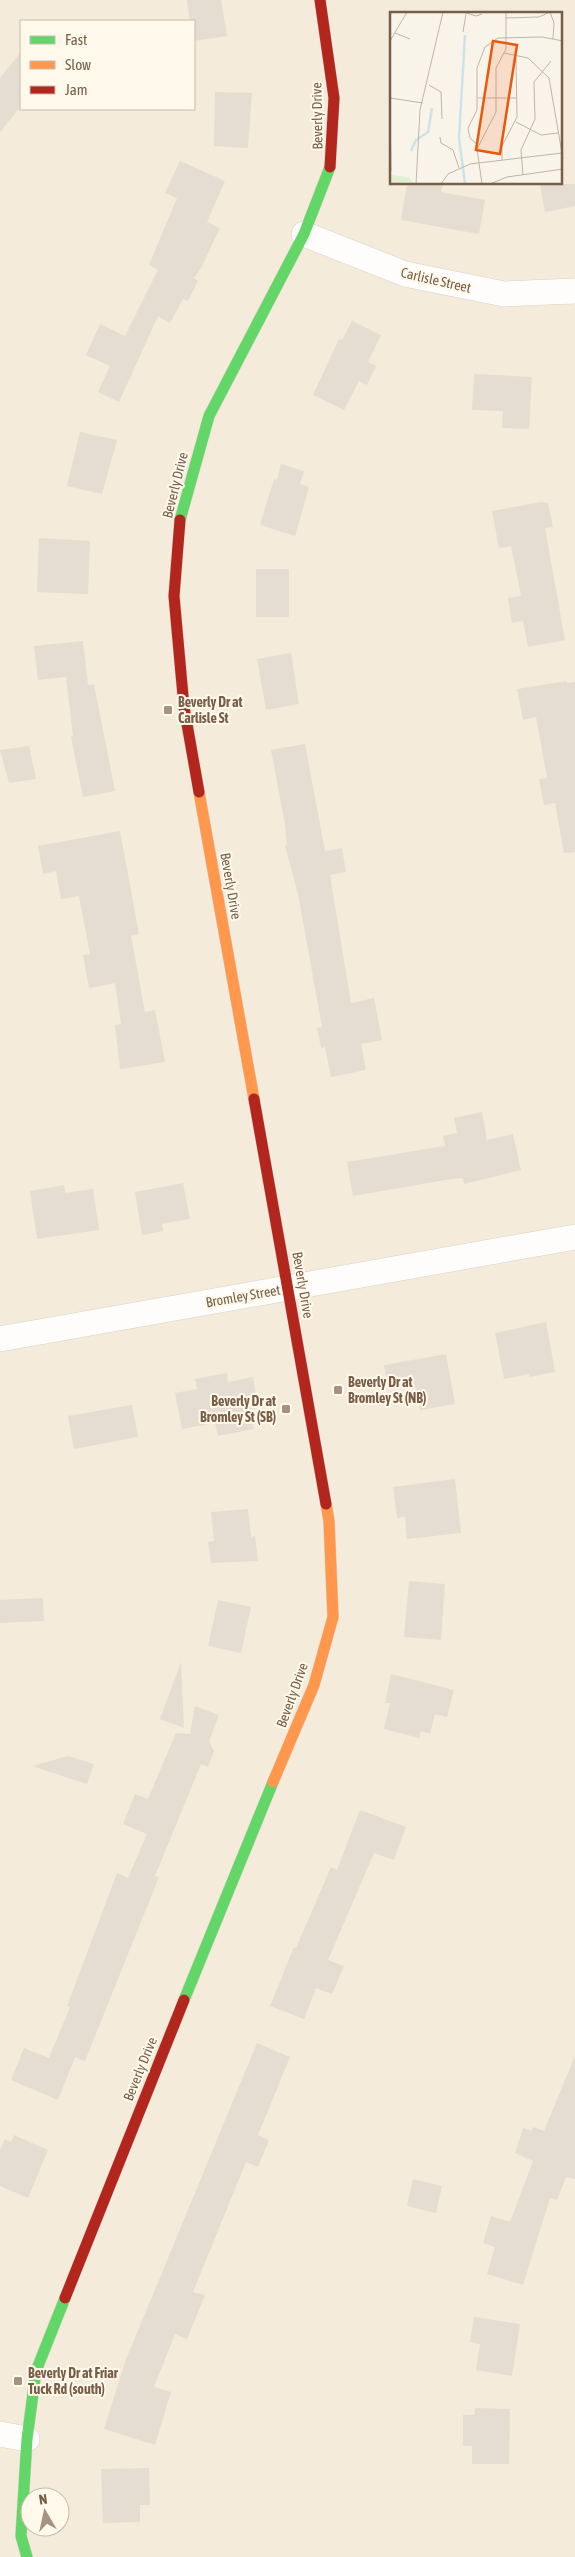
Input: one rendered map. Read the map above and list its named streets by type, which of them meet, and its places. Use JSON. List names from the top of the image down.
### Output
{
  "streets": {
    "street": ["Beverly Drive", "Carlisle Street", "Bromley Street"]
  },
  "crossings": [
    ["Beverly Drive", "Carlisle Street"],
    ["Beverly Drive", "Bromley Street"]
  ],
  "places": {
    "transit": [
      "Beverly Dr at Carlisle St",
      "Beverly Dr at Bromley St (NB)",
      "Beverly Dr at Bromley St (SB)",
      "Beverly Dr at Friar Tuck Rd (south)"
    ]
  },
  "legend": ["Fast", "Slow", "Jam"],
  "north": "top"
}
